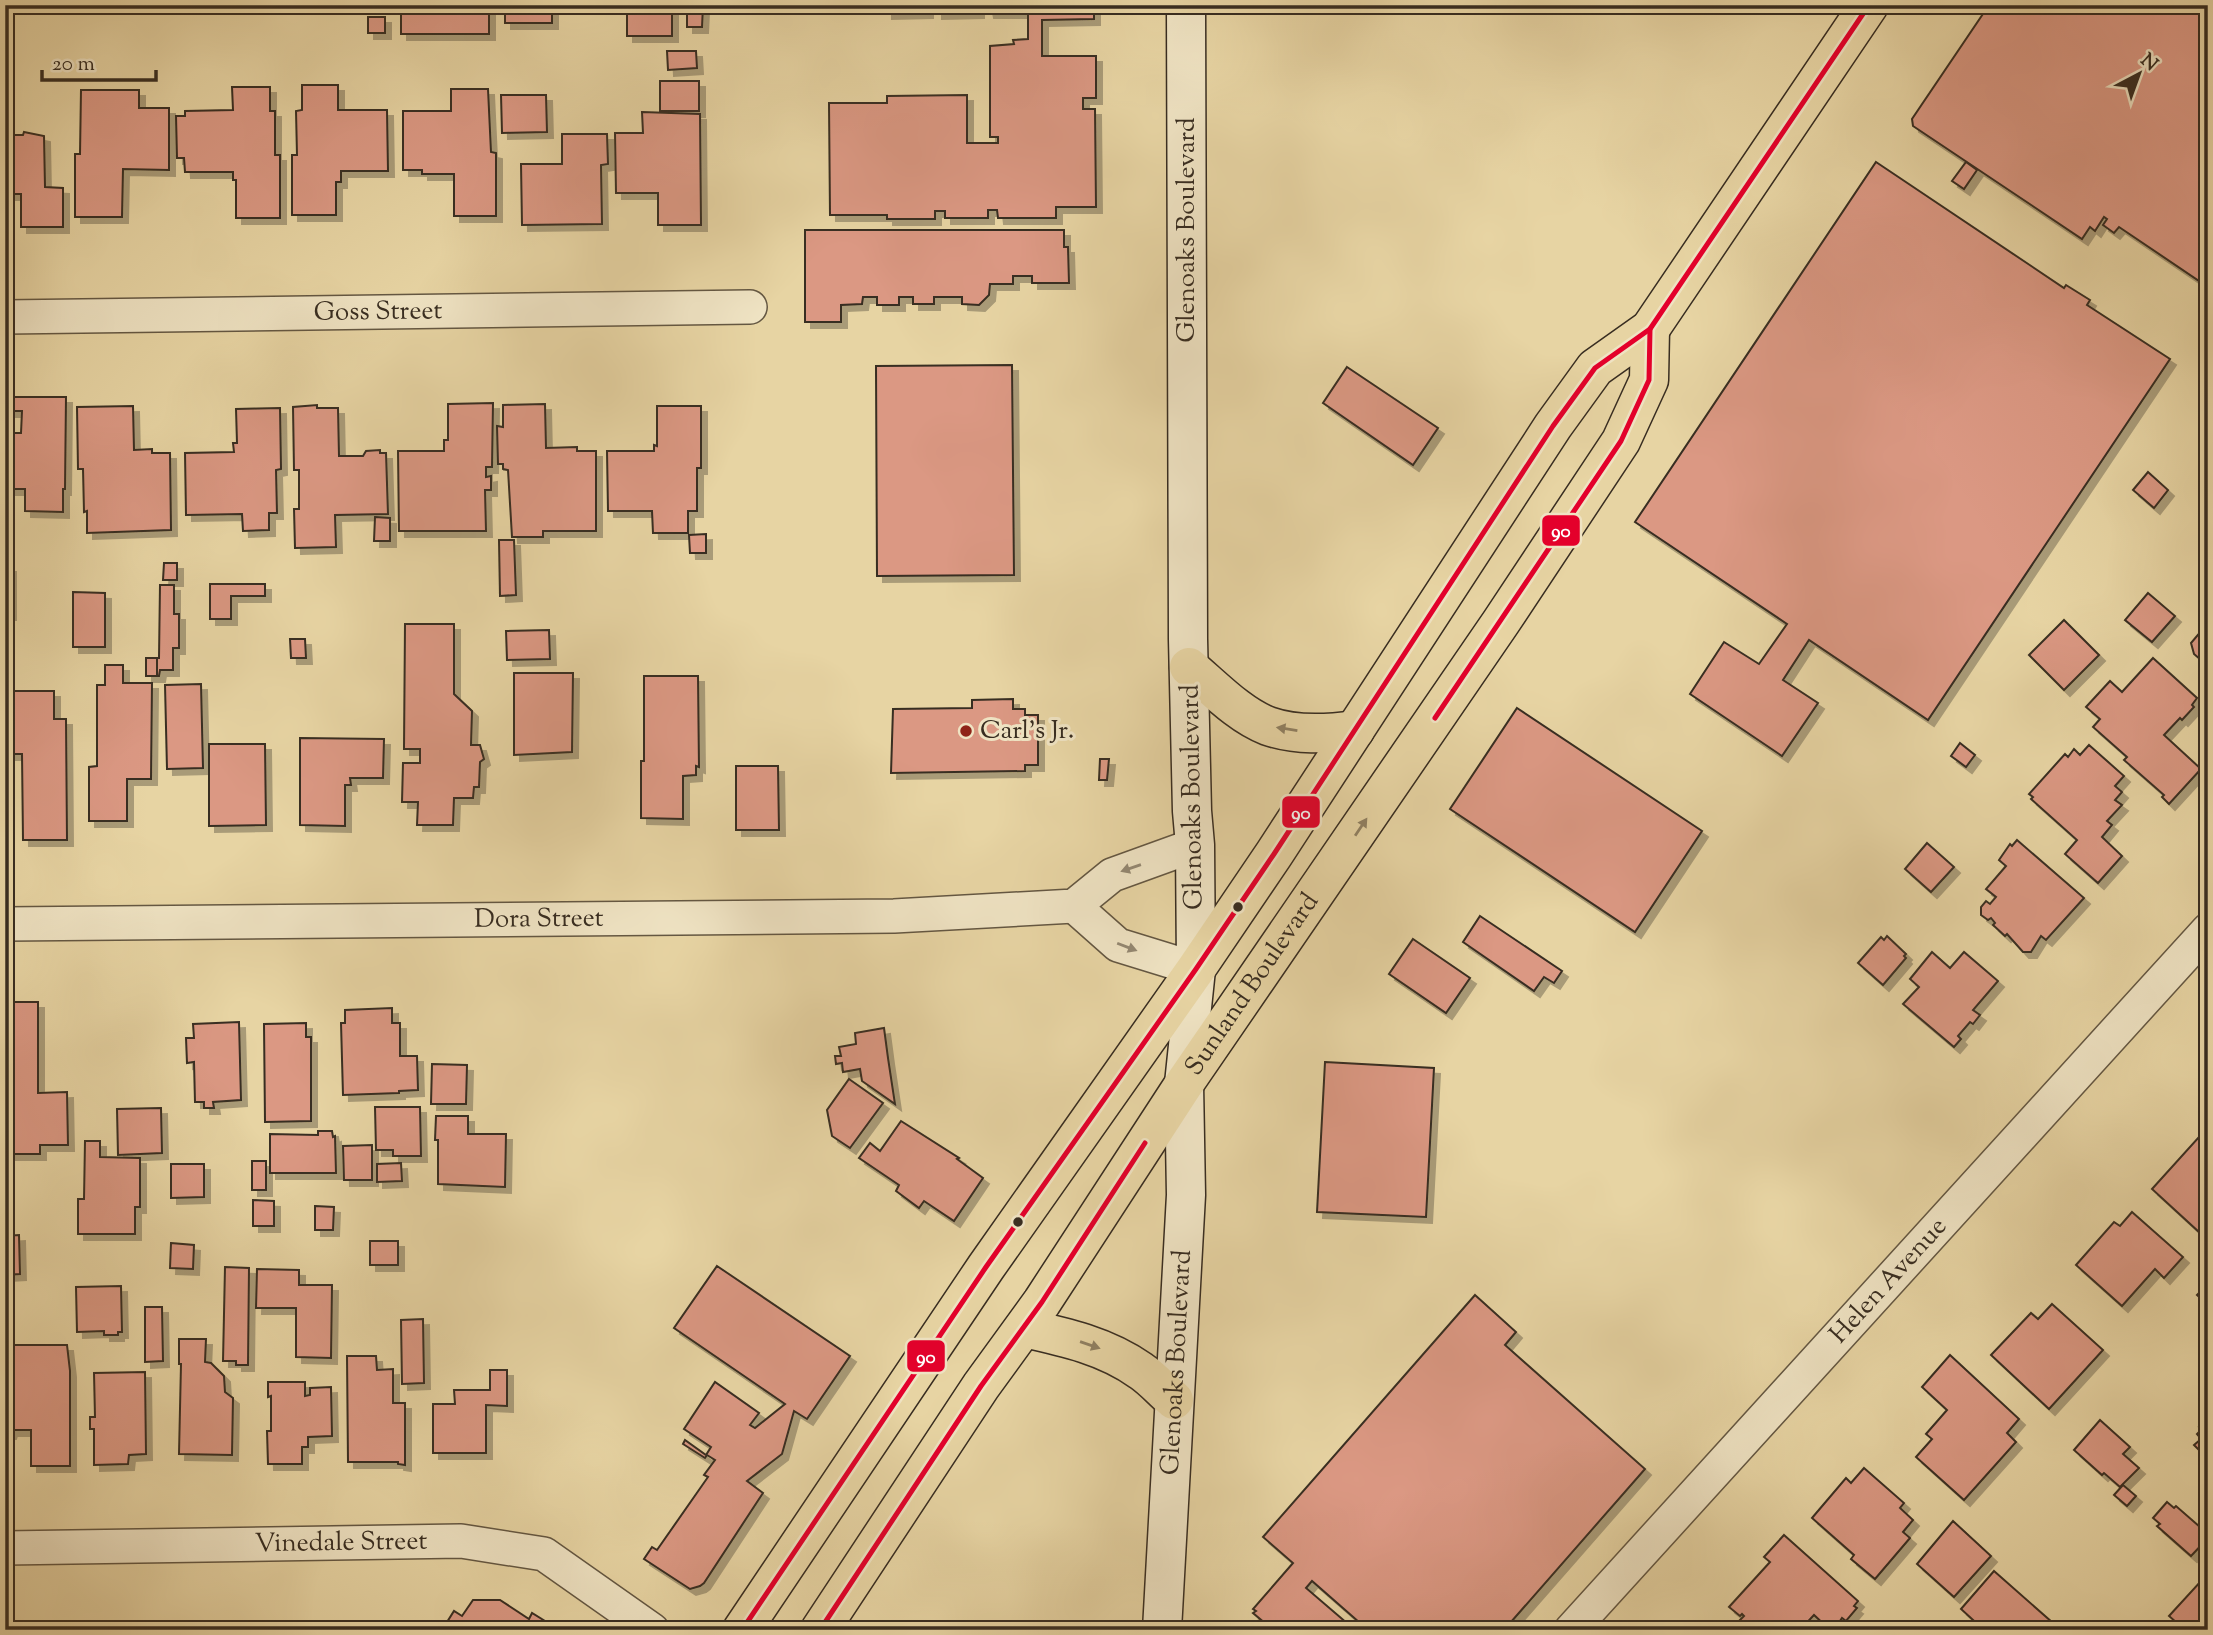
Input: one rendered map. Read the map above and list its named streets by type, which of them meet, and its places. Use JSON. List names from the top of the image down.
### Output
{
  "streets": {
    "main road": ["Glenoaks Boulevard", "Sunland Boulevard"],
    "street": [
      "Goss Street",
      "Dora Street",
      "Helen Avenue",
      "Vinedale Street"
    ]
  },
  "crossings": [
    ["Glenoaks Boulevard", "Sunland Boulevard"]
  ],
  "places": ["Carl's Jr."],
  "lines": ["transit line 90"],
  "scale_bar": "20 m",
  "north": "top right"
}
